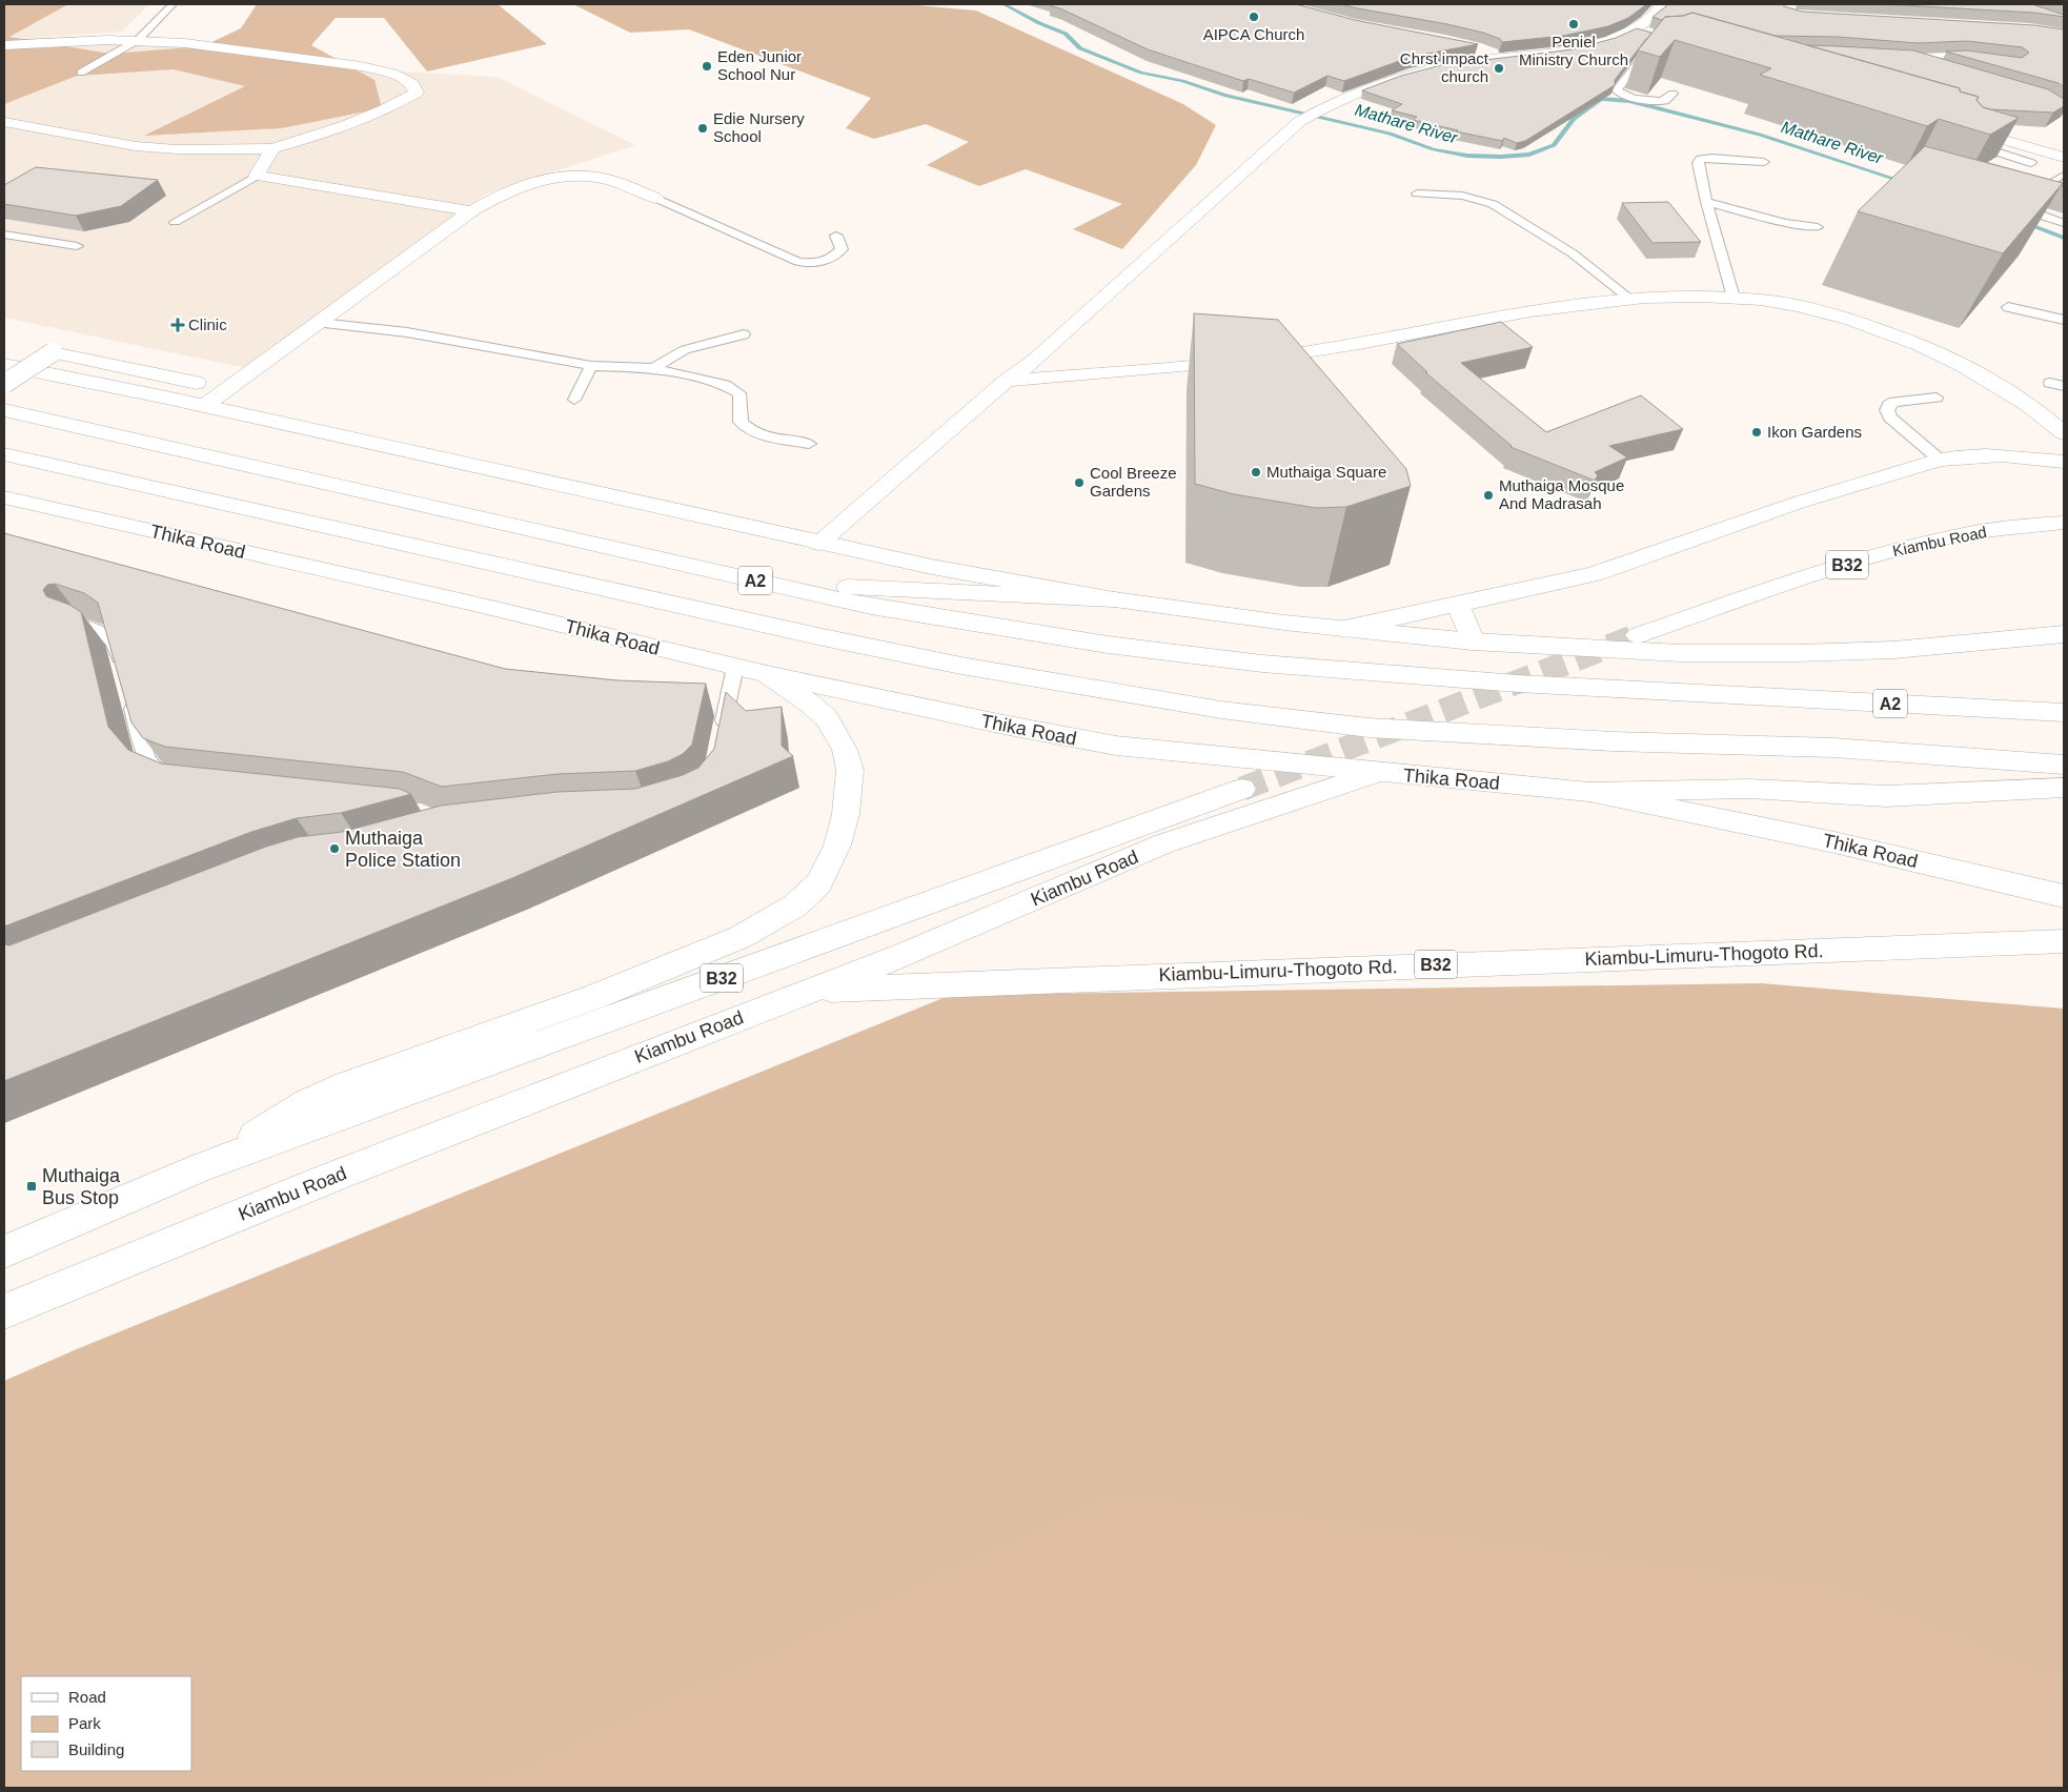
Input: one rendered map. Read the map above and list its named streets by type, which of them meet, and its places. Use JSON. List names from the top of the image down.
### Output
{
  "streets": {
    "main road": [
      "Thika Road",
      "Kiambu Road",
      "B32",
      "A2",
      "Kiambu-Limuru-Thogoto Rd."
    ]
  },
  "crossings": [
    ["Thika Road", "Kiambu Road"],
    ["Kiambu Road", "Kiambu-Limuru-Thogoto Rd."]
  ],
  "water": ["Mathare River"],
  "places": {
    "other": [
      "AIPCA Church",
      "Peniel Ministry Church",
      "Eden Junior School Nur",
      "Chrst impact church",
      "Edie Nursery School",
      "Ikon Gardens",
      "Muthaiga Square",
      "Cool Breeze Gardens",
      "Muthaiga Mosque And Madrasah",
      "Muthaiga Police Station"
    ],
    "health": ["Clinic"],
    "transit": ["Muthaiga Bus Stop"]
  },
  "legend": ["Road", "Park", "Building"]
}
